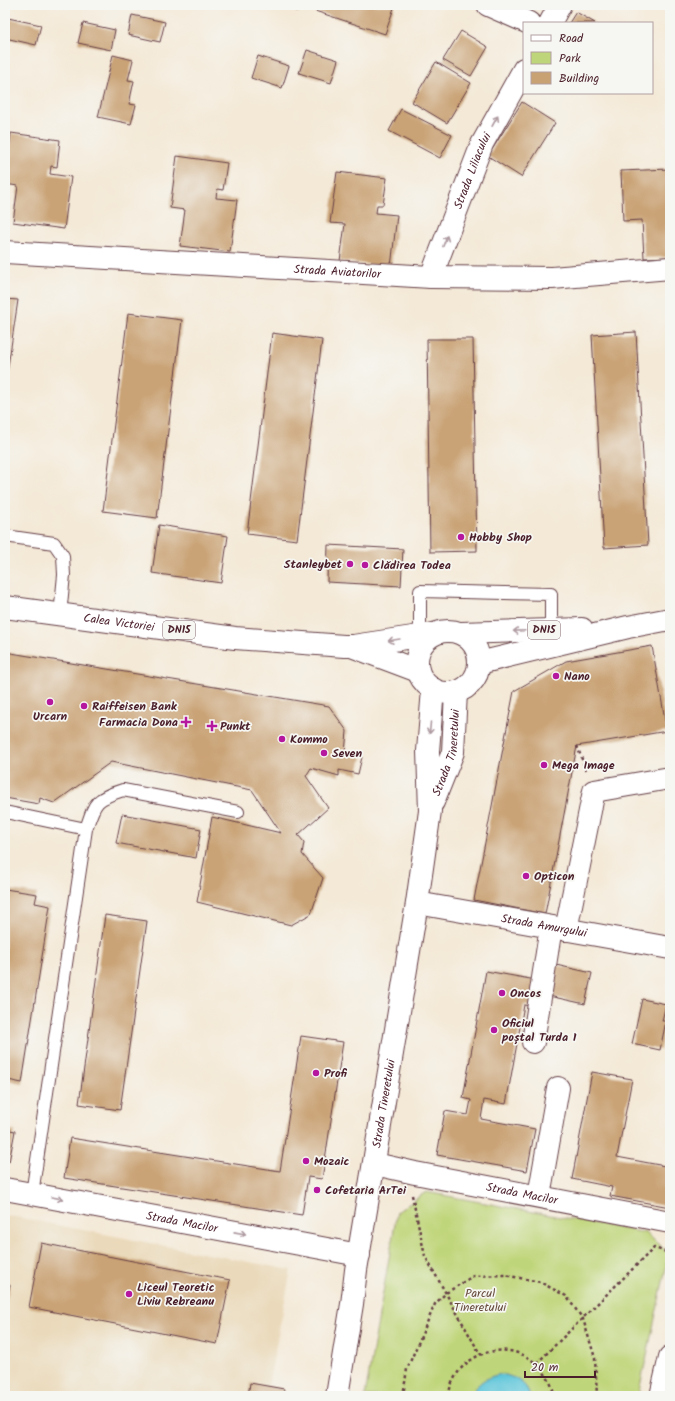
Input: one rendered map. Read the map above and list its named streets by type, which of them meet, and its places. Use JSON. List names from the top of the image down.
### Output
{
  "streets": {
    "street": [
      "Strada Liliacului",
      "Strada Aviatorilor",
      "Calea Victoriei",
      "DN15",
      "Strada Tineretului",
      "Strada Amurgului",
      "Strada Macilor"
    ]
  },
  "crossings": [
    ["Strada Liliacului", "Strada Aviatorilor"],
    ["Calea Victoriei", "Strada Tineretului"],
    ["Strada Tineretului", "Strada Amurgului"],
    ["Strada Tineretului", "Strada Macilor"]
  ],
  "one_way": ["Strada Liliacului", "Strada Macilor"],
  "parks": ["Parcul Tineretului"],
  "places": {
    "other": [
      "Hobby Shop",
      "Stanleybet",
      "Clădirea Todea",
      "Nano",
      "Urcarn",
      "Raiffeisen Bank",
      "Kommo",
      "Seven",
      "Mega Image",
      "Opticon",
      "Oncos",
      "Oficiul poștal Turda 1",
      "Profi",
      "Mozaic",
      "Cofetaria ArTei",
      "Liceul Teoretic Liviu Rebreanu"
    ],
    "health": ["Farmacia Dona", "Punkt"]
  },
  "legend": ["Road", "Park", "Building"],
  "scale_bar": "20 m"
}
